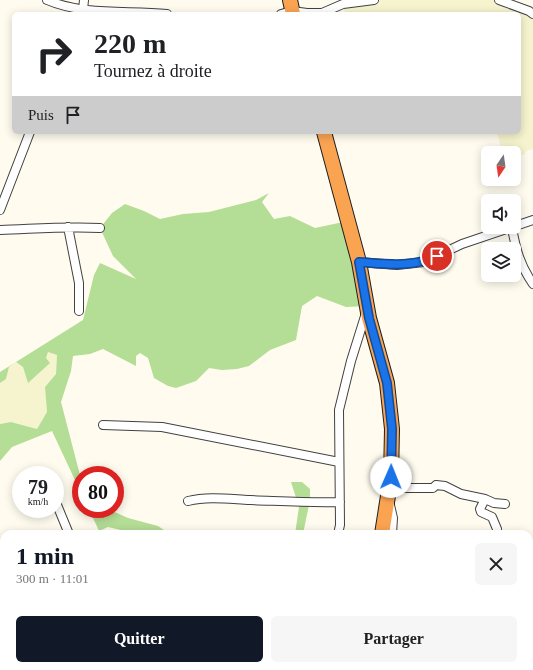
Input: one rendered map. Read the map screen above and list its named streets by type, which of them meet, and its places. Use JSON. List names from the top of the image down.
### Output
{
  "north": "bottom",
  "page": {
    "turn": ["220 m", "Tournez à droite"],
    "then": "Puis",
    "speed": "79 km/h",
    "limit": "80",
    "heading": ["1 min", "300 m · 11:01"],
    "buttons": ["Quitter", "Partager"]
  }
}
